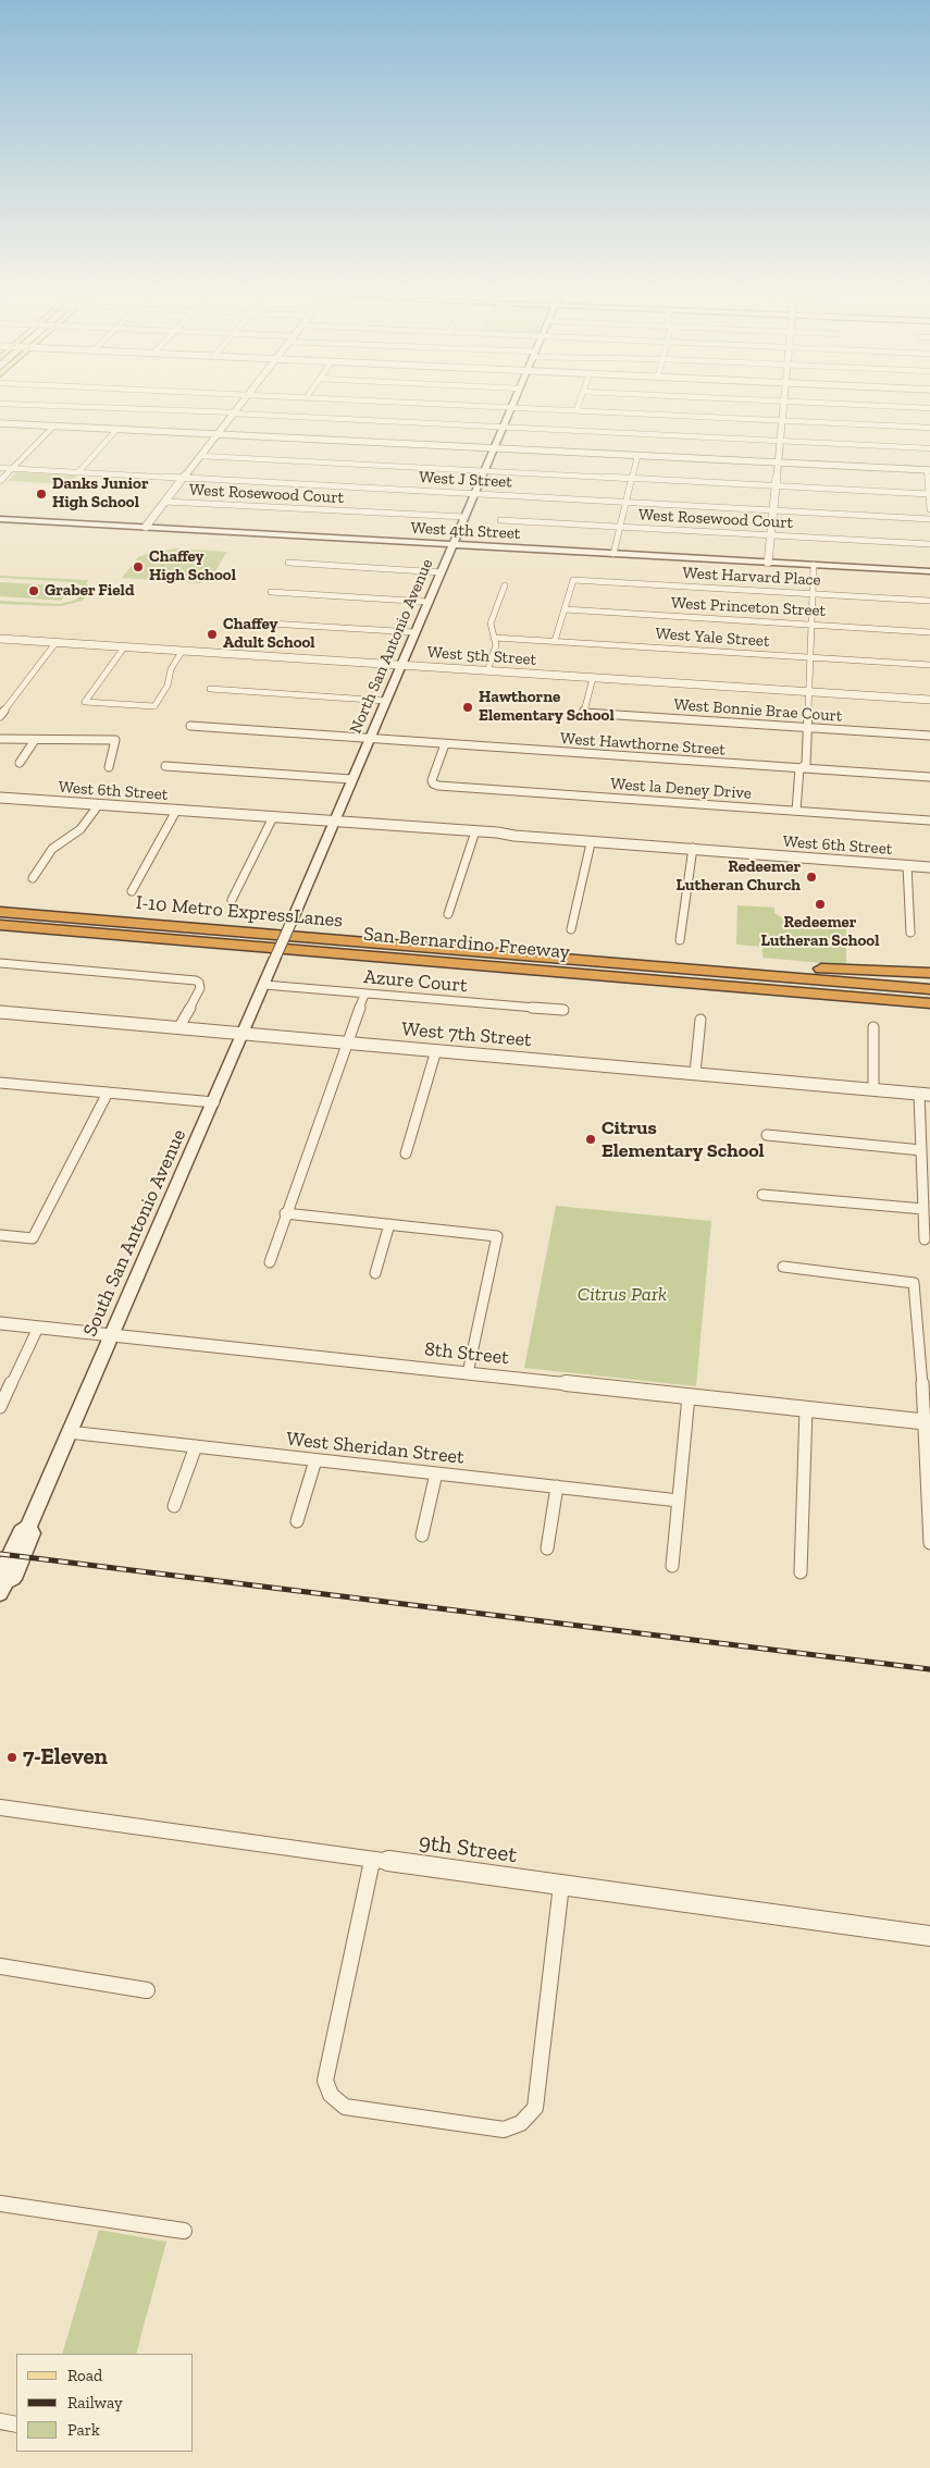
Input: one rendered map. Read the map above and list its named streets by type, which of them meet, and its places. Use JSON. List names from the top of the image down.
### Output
{
  "streets": {
    "highway": ["I-10 Metro ExpressLanes", "San Bernardino Freeway"],
    "main road": ["West 4th Street", "North San Antonio Avenue", "South San Antonio Avenue"],
    "street": [
      "West J Street",
      "West Rosewood Court",
      "West Harvard Place",
      "West Princeton Street",
      "West Yale Street",
      "West 5th Street",
      "West Bonnie Brae Court",
      "West Hawthorne Street",
      "West la Deney Drive",
      "West 6th Street",
      "Azure Court",
      "West 7th Street",
      "8th Street",
      "West Sheridan Street",
      "9th Street"
    ]
  },
  "crossings": [
    ["West J Street", "North San Antonio Avenue"],
    ["West Rosewood Court", "North San Antonio Avenue"],
    ["West 4th Street", "North San Antonio Avenue"],
    ["North San Antonio Avenue", "West 5th Street"],
    ["North San Antonio Avenue", "West Hawthorne Street"],
    ["North San Antonio Avenue", "West 6th Street"],
    ["North San Antonio Avenue", "South San Antonio Avenue"],
    ["West 5th Street", "West Bonnie Brae Court"],
    ["West Hawthorne Street", "West la Deney Drive"],
    ["Azure Court", "South San Antonio Avenue"],
    ["West 7th Street", "South San Antonio Avenue"],
    ["South San Antonio Avenue", "8th Street"],
    ["South San Antonio Avenue", "West Sheridan Street"]
  ],
  "parks": ["Citrus Park"],
  "places": [
    "Danks Junior High School",
    "Chaffey High School",
    "Graber Field",
    "Chaffey Adult School",
    "Hawthorne Elementary School",
    "Redeemer Lutheran Church",
    "Redeemer Lutheran School",
    "Citrus Elementary School",
    "7-Eleven"
  ],
  "legend": ["Road", "Railway", "Park"]
}
